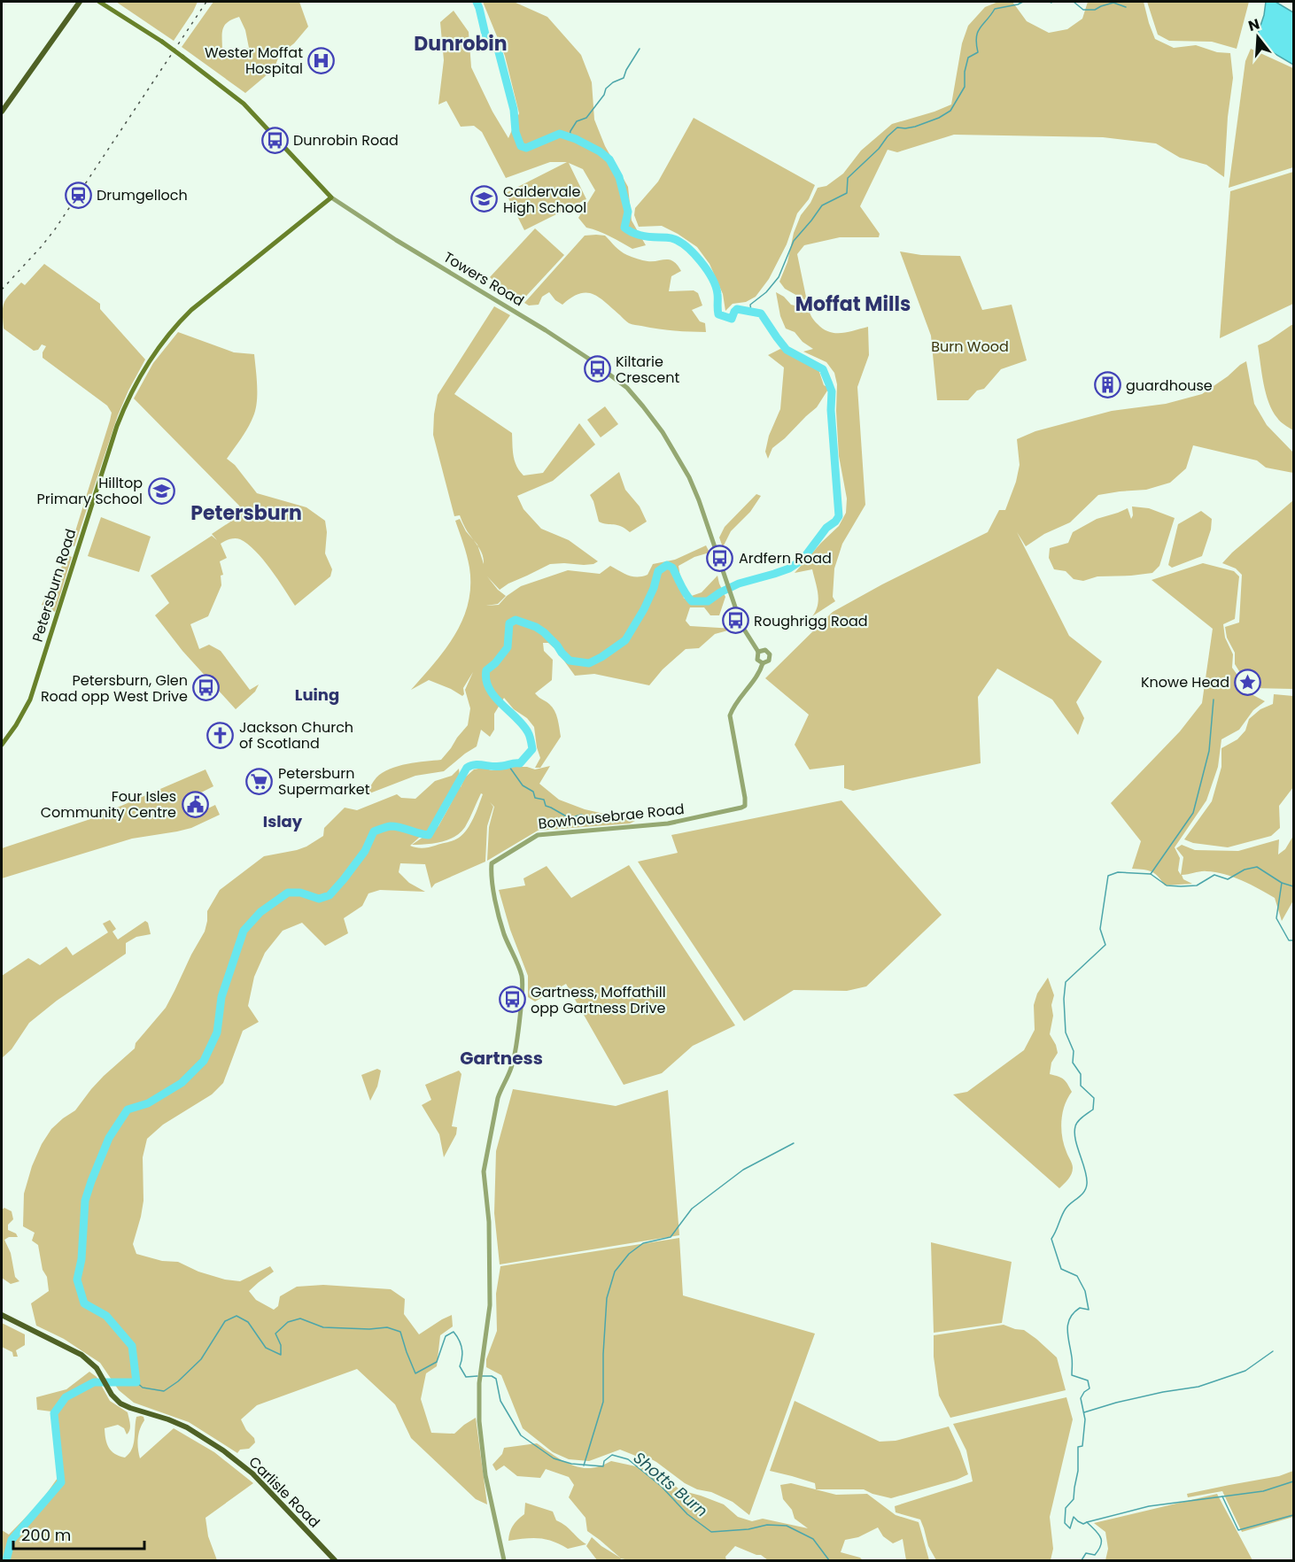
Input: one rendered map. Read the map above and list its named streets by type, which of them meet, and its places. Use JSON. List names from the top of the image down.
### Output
{
  "streets": {
    "main road": ["Towers Road", "Petersburn Road", "Carlisle Road"],
    "street": ["Bowhousebrae Road"]
  },
  "crossings": [
    ["Towers Road", "Petersburn Road"],
    ["Towers Road", "Bowhousebrae Road"]
  ],
  "districts": [
    "Dunrobin",
    "Moffat Mills",
    "Petersburn",
    "Luing",
    "Islay",
    "Gartness"
  ],
  "water": ["Shotts Burn"],
  "parks": ["Burn Wood"],
  "places": {
    "hospital": ["Wester Moffat Hospital"],
    "bus stop": [
      "Dunrobin Road",
      "Kiltarie Crescent",
      "Ardfern Road",
      "Roughrigg Road",
      "Petersburn, Glen Road opp West Drive",
      "Gartness, Moffathill opp Gartness Drive"
    ],
    "station": ["Drumgelloch"],
    "school or university": ["Caldervale High School", "Hilltop Primary School"],
    "building": ["guardhouse"],
    "place": ["Knowe Head"],
    "church": ["Jackson Church of Scotland"],
    "supermarket": ["Petersburn Supermarket"],
    "public building": ["Four Isles Community Centre"]
  },
  "scale_bar": "200 m",
  "north": "top"
}
